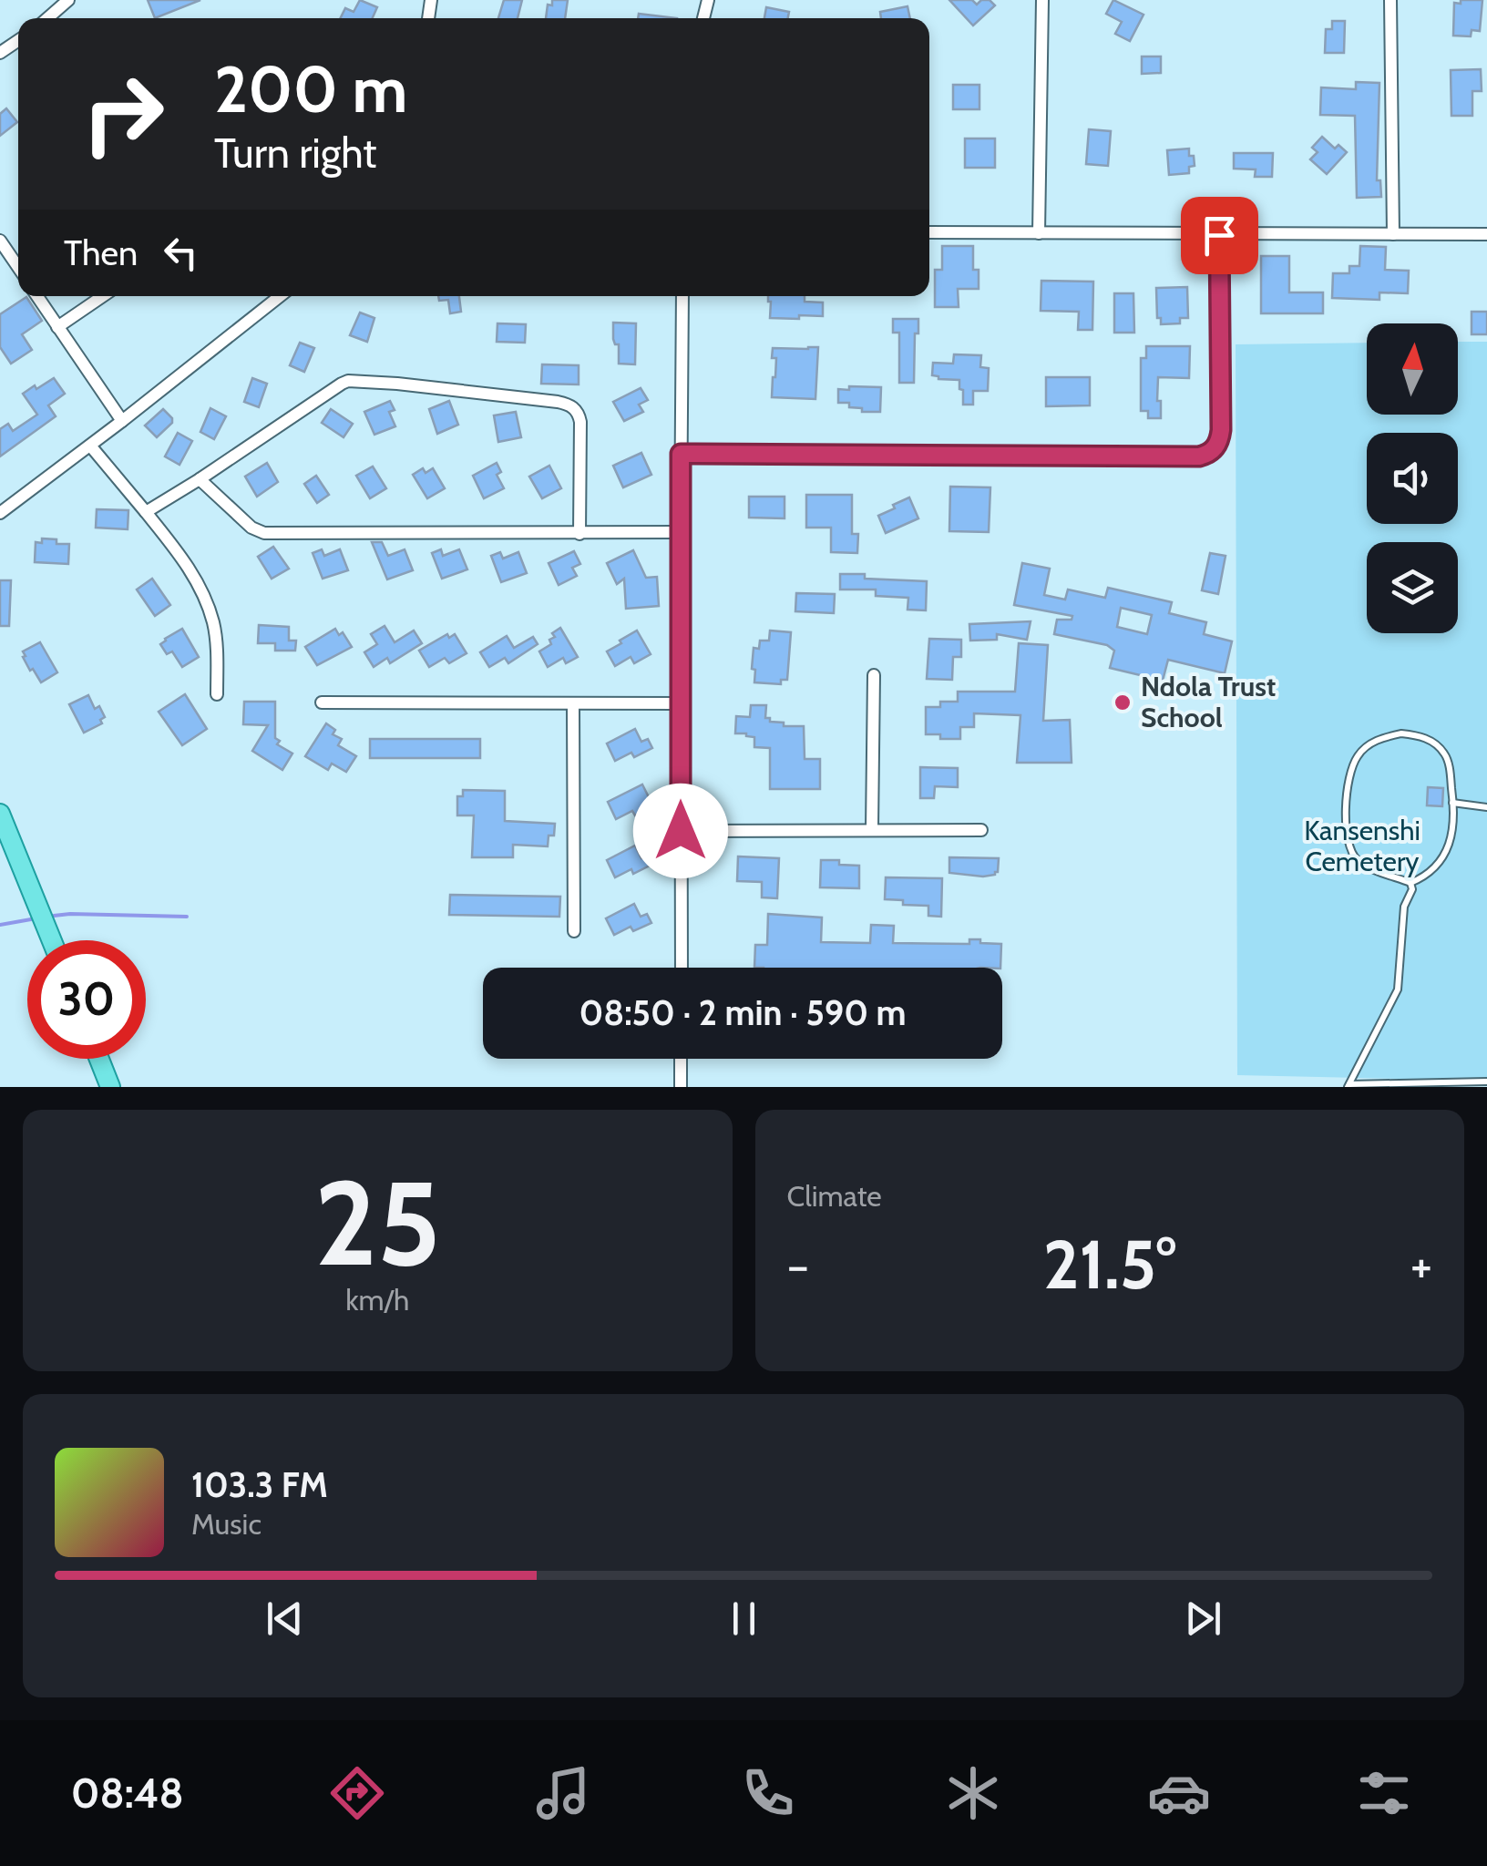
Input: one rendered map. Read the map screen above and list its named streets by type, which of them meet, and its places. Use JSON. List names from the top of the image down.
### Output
{
  "parks": ["Kansenshi Cemetery"],
  "places": ["Ndola Trust School"],
  "north": "top",
  "page": {
    "turn": ["200 m", "Turn right"],
    "then": "Then",
    "limit": "30",
    "trip": "08:50 · 2 min · 590 m",
    "tile": [
      ["25", "km/h"],
      "Climate"
    ],
    "heat": ["−", "21.5°", "+"],
    "song": ["103.3 FM", "Music"],
    "tabs": "08:48"
  }
}
